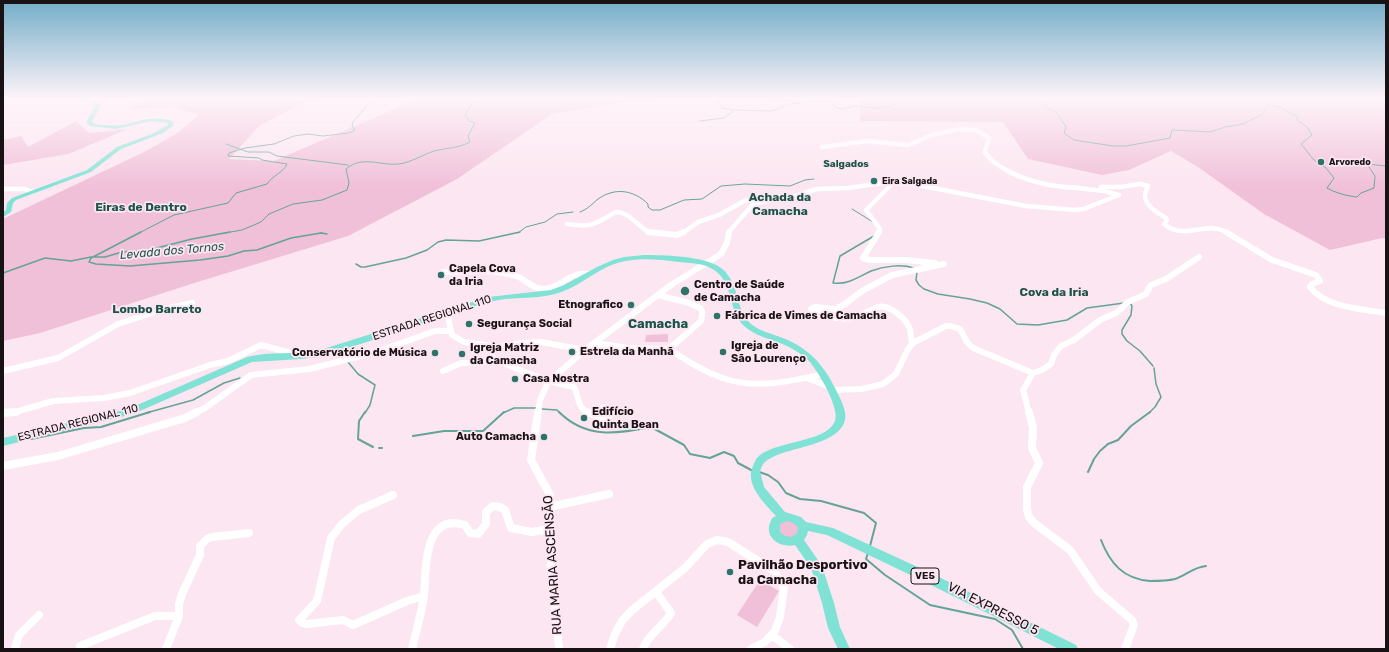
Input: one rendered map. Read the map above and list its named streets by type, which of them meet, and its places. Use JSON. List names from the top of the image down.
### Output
{
  "streets": {
    "main road": ["ESTRADA REGIONAL 110", "VE5", "VIA EXPRESSO 5"],
    "street": ["RUA MARIA ASCENSÃO"]
  },
  "crossings": [
    ["ESTRADA REGIONAL 110", "VIA EXPRESSO 5"]
  ],
  "districts": [
    "Salgados",
    "Achada da Camacha",
    "Eiras de Dentro",
    "Cova da Iria",
    "Lombo Barreto",
    "Camacha"
  ],
  "water": ["Levada dos Tornos"],
  "places": [
    "Arvoredo",
    "Eira Salgada",
    "Capela Cova da Iria",
    "Centro de Saúde de Camacha",
    "Etnografico",
    "Fábrica de Vimes de Camacha",
    "Segurança Social",
    "Estrela da Manhã",
    "Igreja de São Lourenço",
    "Conservatório de Música",
    "Igreja Matriz da Camacha",
    "Casa Nostra",
    "Edifício Quinta Bean",
    "Auto Camacha",
    "Pavilhão Desportivo da Camacha"
  ]
}
